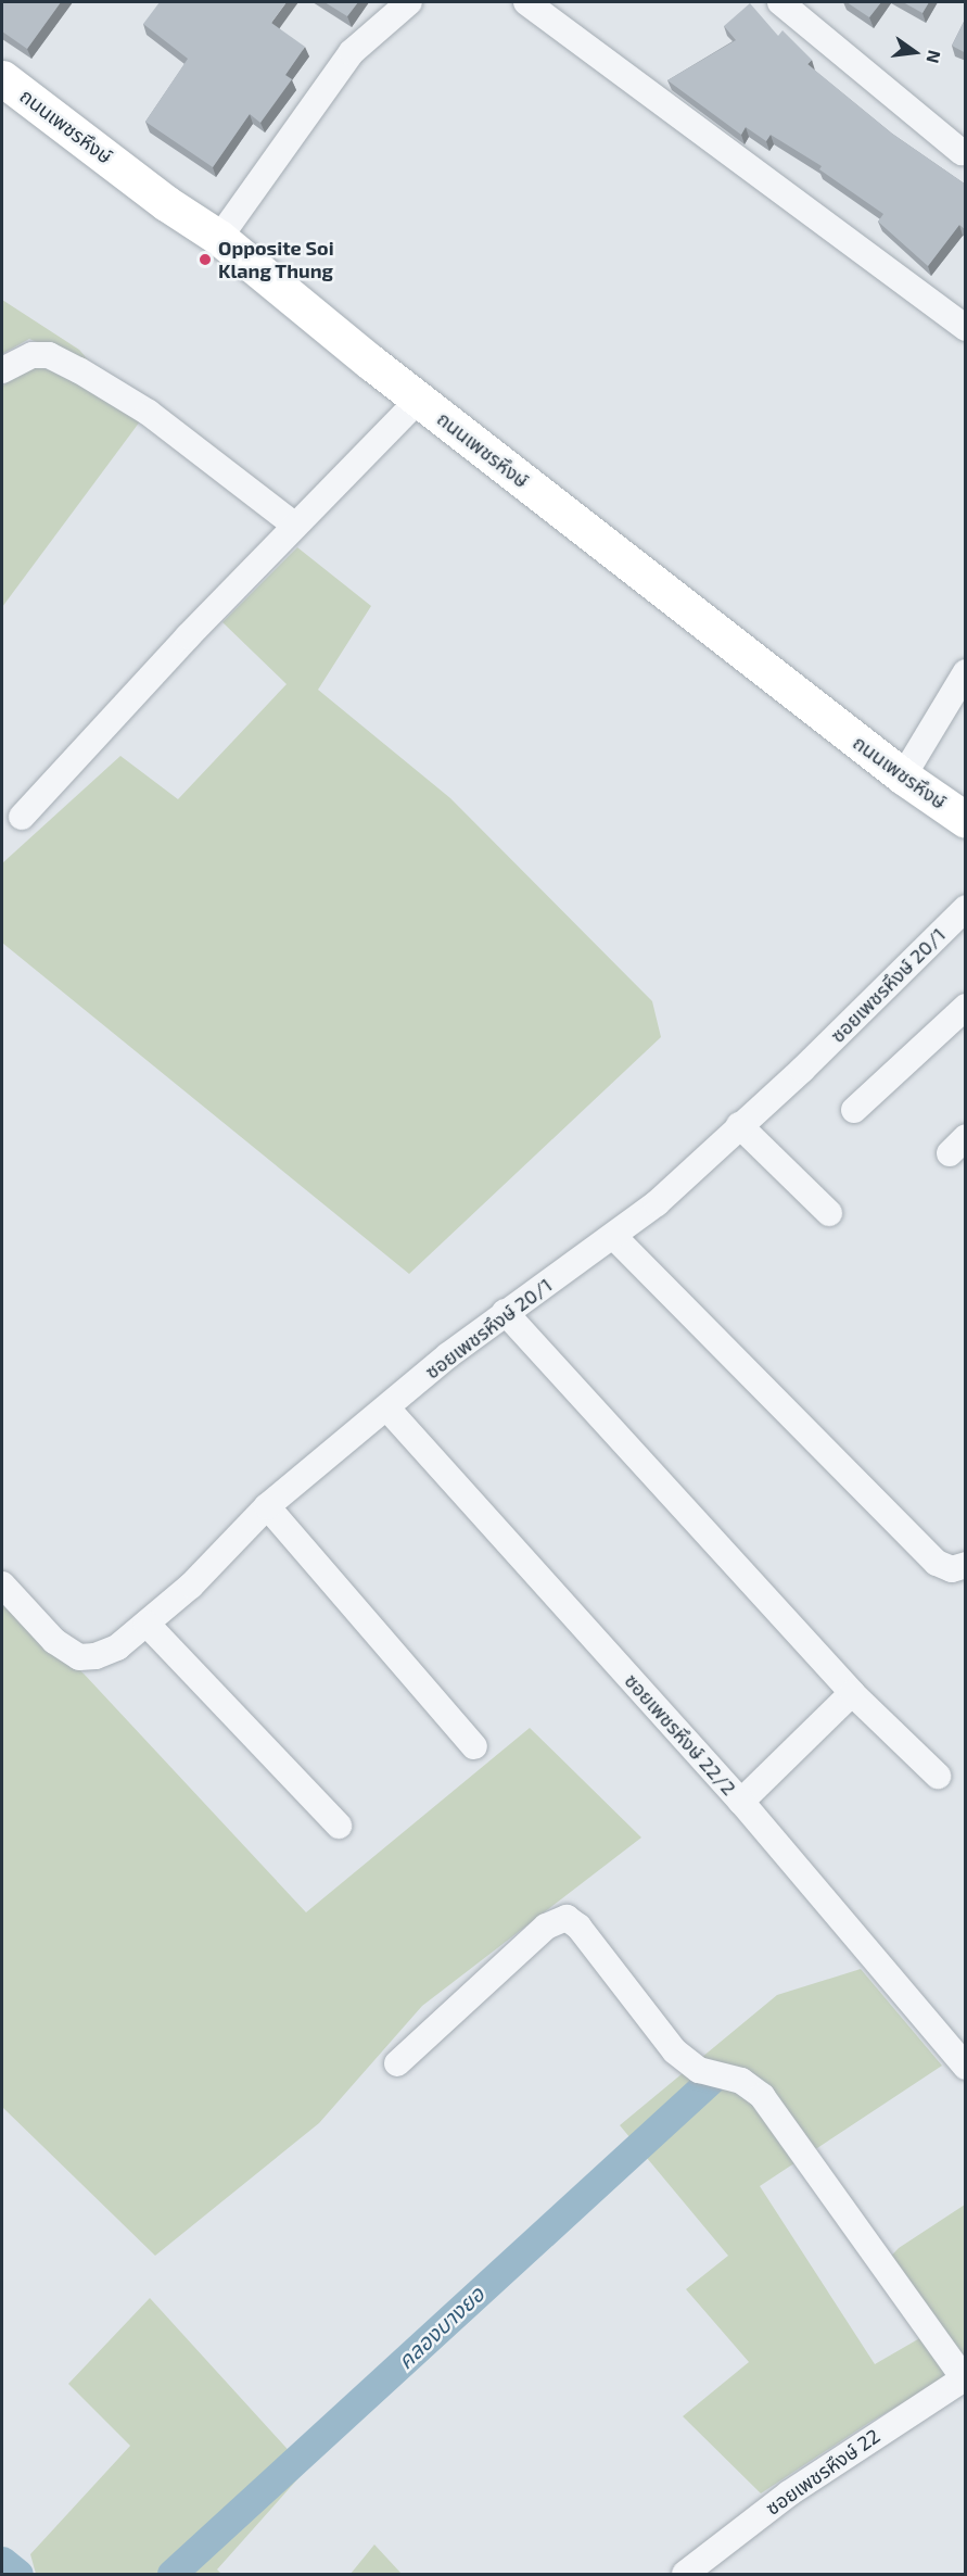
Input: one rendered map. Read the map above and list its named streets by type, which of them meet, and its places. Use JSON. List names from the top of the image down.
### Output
{
  "streets": {
    "main road": ["ถนนเพชรหึงษ์"],
    "street": ["ซอยเพชรหึงษ์ 20/1", "ซอยเพชรหึงษ์ 22/2", "ซอยเพชรหึงษ์ 22"]
  },
  "crossings": [
    ["ซอยเพชรหึงษ์ 20/1", "ซอยเพชรหึงษ์ 22/2"]
  ],
  "water": ["คลองบางยอ"],
  "places": ["Opposite Soi Klang Thung"],
  "north": "right"
}
